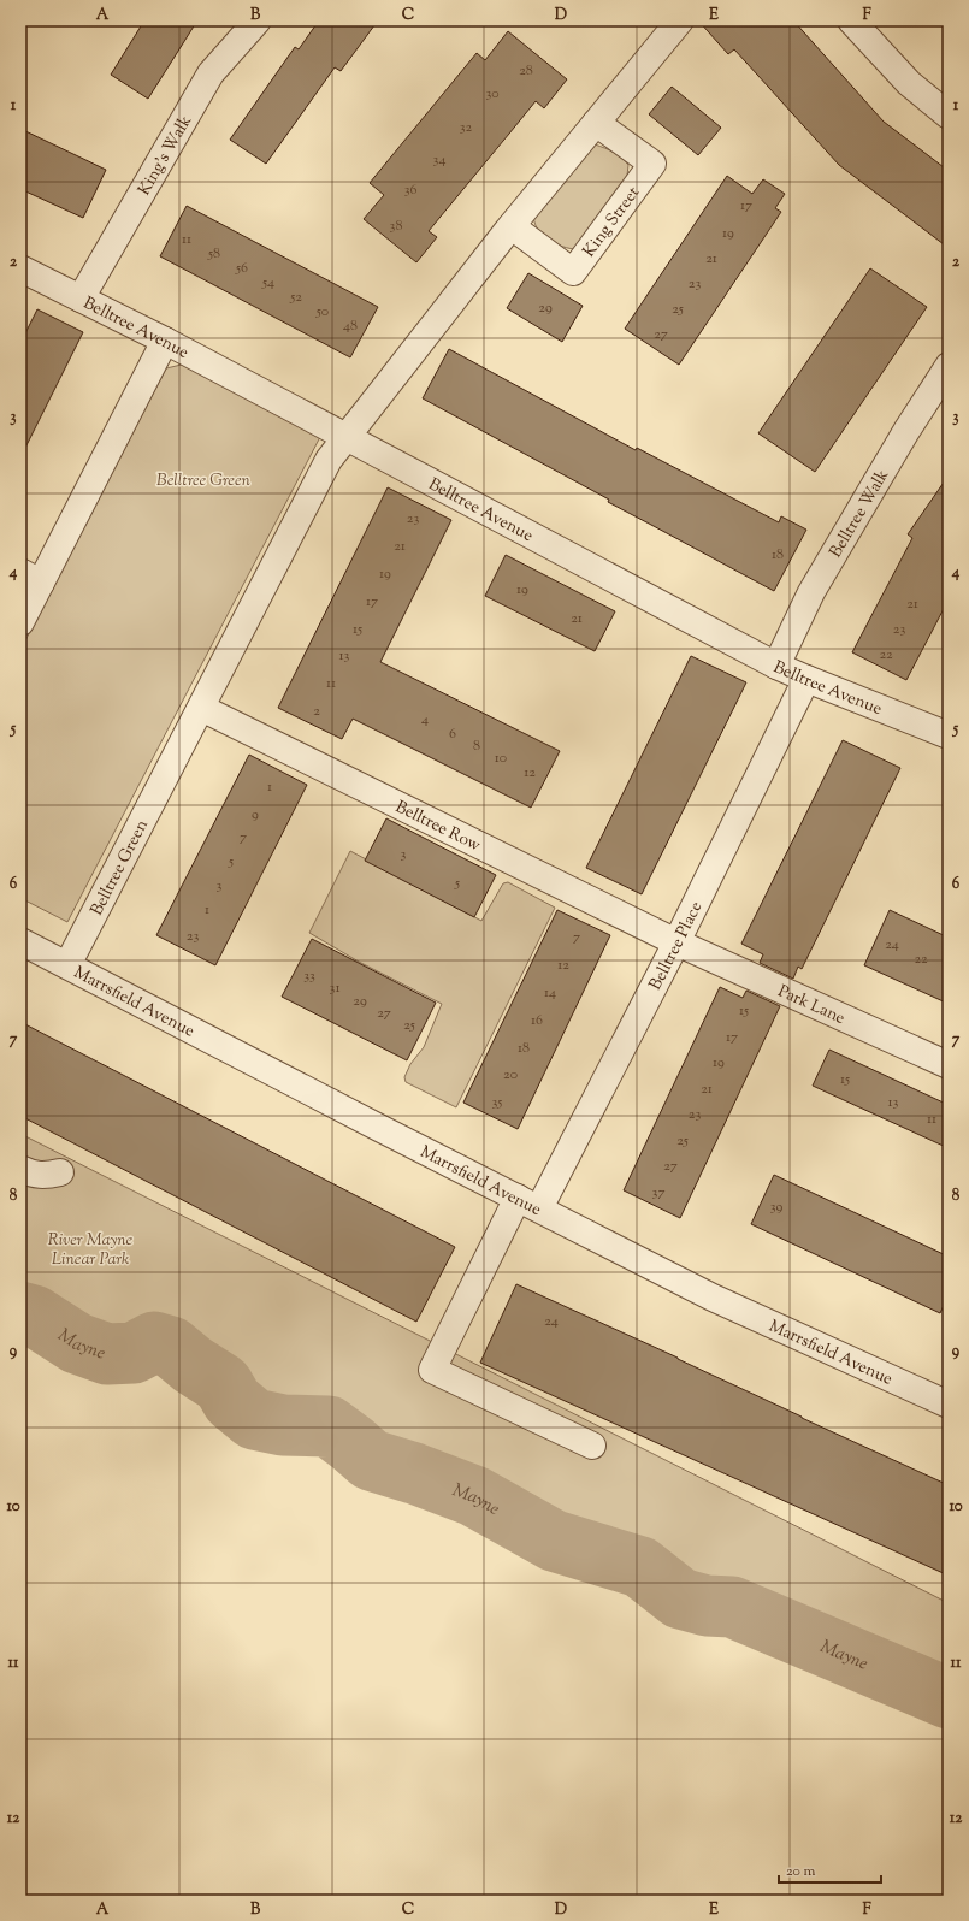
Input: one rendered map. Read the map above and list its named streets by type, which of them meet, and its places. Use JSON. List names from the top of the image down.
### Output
{
  "streets": {
    "street": [
      "King's Walk",
      "King Street",
      "Belltree Avenue",
      "Belltree Walk",
      "Belltree Row",
      "Belltree Green",
      "Belltree Place",
      "Marrsfield Avenue",
      "Park Lane"
    ]
  },
  "crossings": [
    ["King's Walk", "Belltree Avenue"],
    ["Belltree Avenue", "Belltree Walk"],
    ["Belltree Avenue", "Belltree Green"],
    ["Belltree Avenue", "Belltree Place"],
    ["Belltree Row", "Belltree Green"],
    ["Belltree Row", "Belltree Place"],
    ["Belltree Row", "Park Lane"],
    ["Belltree Green", "Marrsfield Avenue"],
    ["Belltree Place", "Marrsfield Avenue"],
    ["Belltree Place", "Park Lane"]
  ],
  "water": ["Mayne"],
  "parks": ["Belltree Green", "River Mayne Linear Park"],
  "house_numbers": [
    "28",
    "30",
    "32",
    "34",
    "36",
    "17",
    "38",
    "19",
    "11",
    "58",
    "21",
    "56",
    "54",
    "23",
    "52",
    "29",
    "25",
    "50",
    "48",
    "27",
    "23",
    "21",
    "18",
    "19",
    "19",
    "17",
    "21",
    "21",
    "15",
    "23",
    "22",
    "13",
    "11",
    "2",
    "4",
    "6",
    "8",
    "10",
    "12",
    "1",
    "9",
    "7",
    "3",
    "5",
    "5",
    "3",
    "1",
    "23",
    "7",
    "24",
    "22",
    "12",
    "33",
    "31",
    "14",
    "29",
    "15",
    "27",
    "16",
    "25",
    "17",
    "18",
    "19",
    "20",
    "15",
    "21",
    "35",
    "13",
    "23",
    "11",
    "25",
    "27",
    "37",
    "39",
    "24"
  ],
  "scale_bar": "20 m",
  "grid": {
    "columns": [
      "A",
      "B",
      "C",
      "D",
      "E",
      "F"
    ],
    "rows": [
      "1",
      "2",
      "3",
      "4",
      "5",
      "6",
      "7",
      "8",
      "9",
      "10",
      "11",
      "12"
    ]
  }
}
